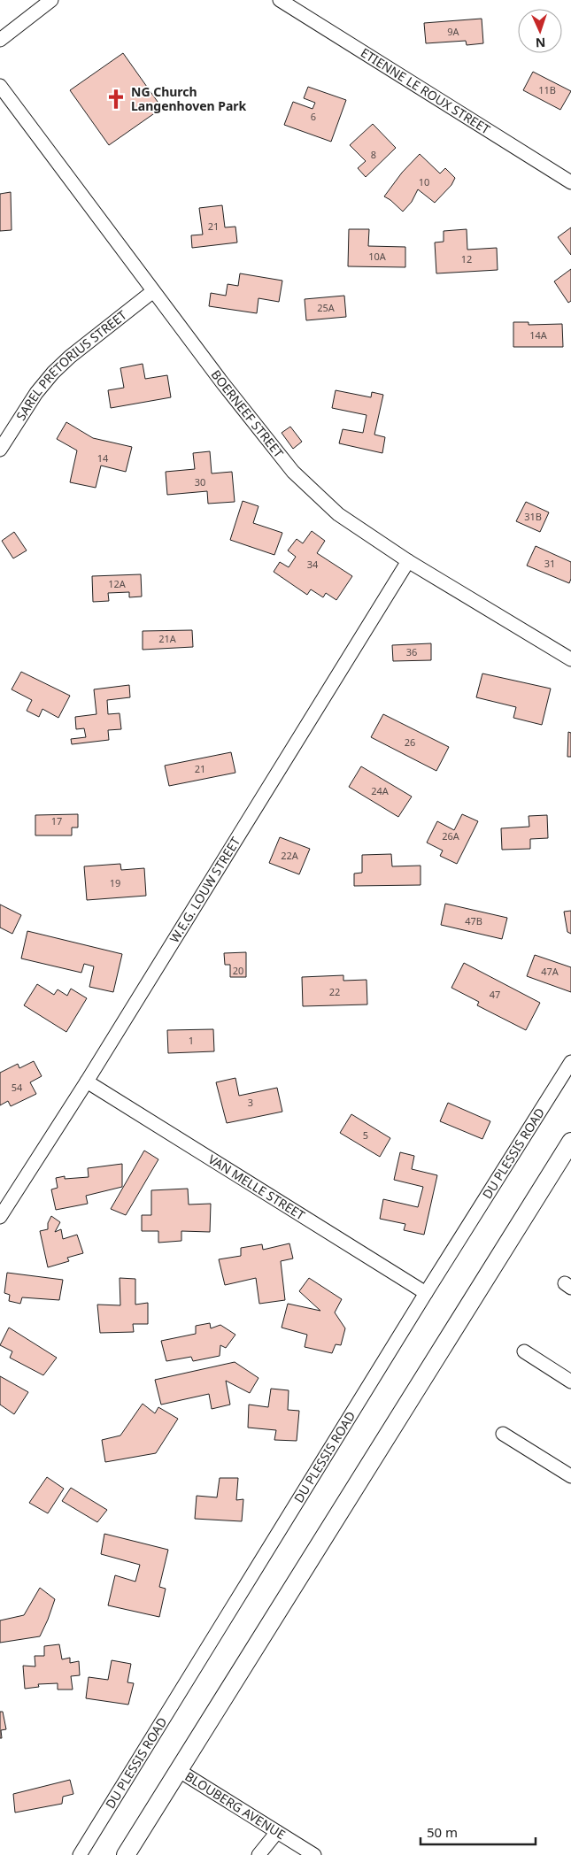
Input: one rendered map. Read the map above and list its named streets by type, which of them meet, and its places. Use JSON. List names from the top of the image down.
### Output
{
  "streets": {
    "street": [
      "ETIENNE LE ROUX STREET",
      "SAREL PRETORIUS STREET",
      "BOERNEEF STREET",
      "W.E.G. LOUW STREET",
      "DU PLESSIS ROAD",
      "VAN MELLE STREET",
      "BLOUBERG AVENUE"
    ]
  },
  "crossings": [
    ["SAREL PRETORIUS STREET", "BOERNEEF STREET"],
    ["BOERNEEF STREET", "W.E.G. LOUW STREET"],
    ["W.E.G. LOUW STREET", "VAN MELLE STREET"],
    ["DU PLESSIS ROAD", "VAN MELLE STREET"]
  ],
  "places": {
    "church": ["NG Church Langenhoven Park"]
  },
  "house_numbers": [
    "9A",
    "11B",
    "6",
    "8",
    "10",
    "21",
    "10A",
    "12",
    "25A",
    "14A",
    "14",
    "30",
    "31B",
    "31",
    "34",
    "12A",
    "21A",
    "36",
    "26",
    "21",
    "24A",
    "17",
    "26A",
    "22A",
    "19",
    "47B",
    "20",
    "47A",
    "22",
    "47",
    "1",
    "54",
    "3",
    "5"
  ],
  "scale_bar": "50 m",
  "north": "bottom"
}
